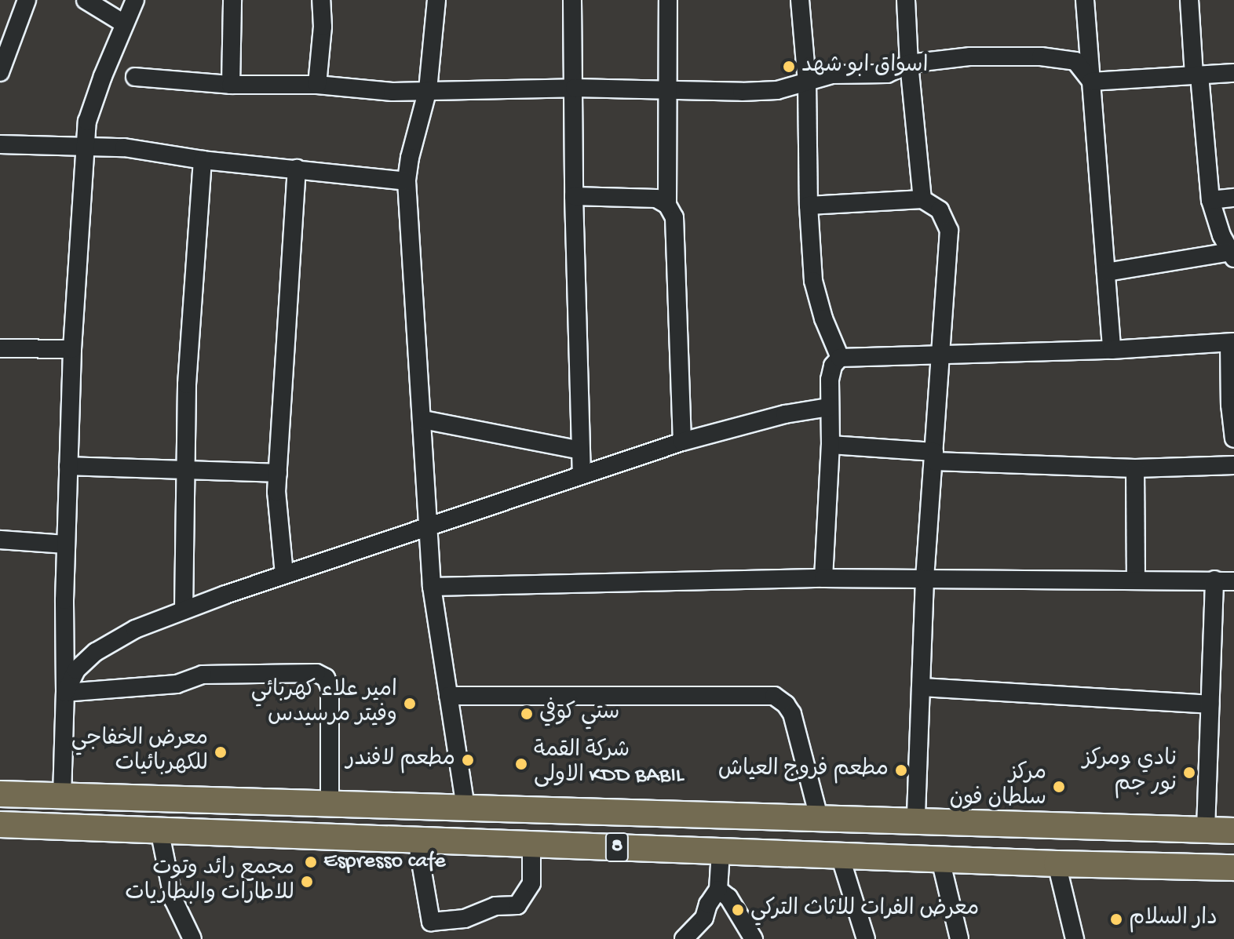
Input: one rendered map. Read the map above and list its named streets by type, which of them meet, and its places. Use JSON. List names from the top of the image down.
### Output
{
  "streets": {
    "highway": ["8"]
  },
  "places": [
    "اسواق ابو شهد",
    "امير علاء كهربائي وفيتر مرسيدس",
    "ستي كوفي",
    "معرض الخفاجي للكهربائيات",
    "مطعم لافندر",
    "شركة القمة الاولى KDD BABIL",
    "مطعم فروج العياش",
    "نادي ومركز نور جم",
    "مركز سلطان فون",
    "Espresso cafe",
    "مجمع رائد وتوت للاطارات والبطاريات",
    "معرض الفرات للاثاث التركي",
    "دار السلام"
  ]
}
